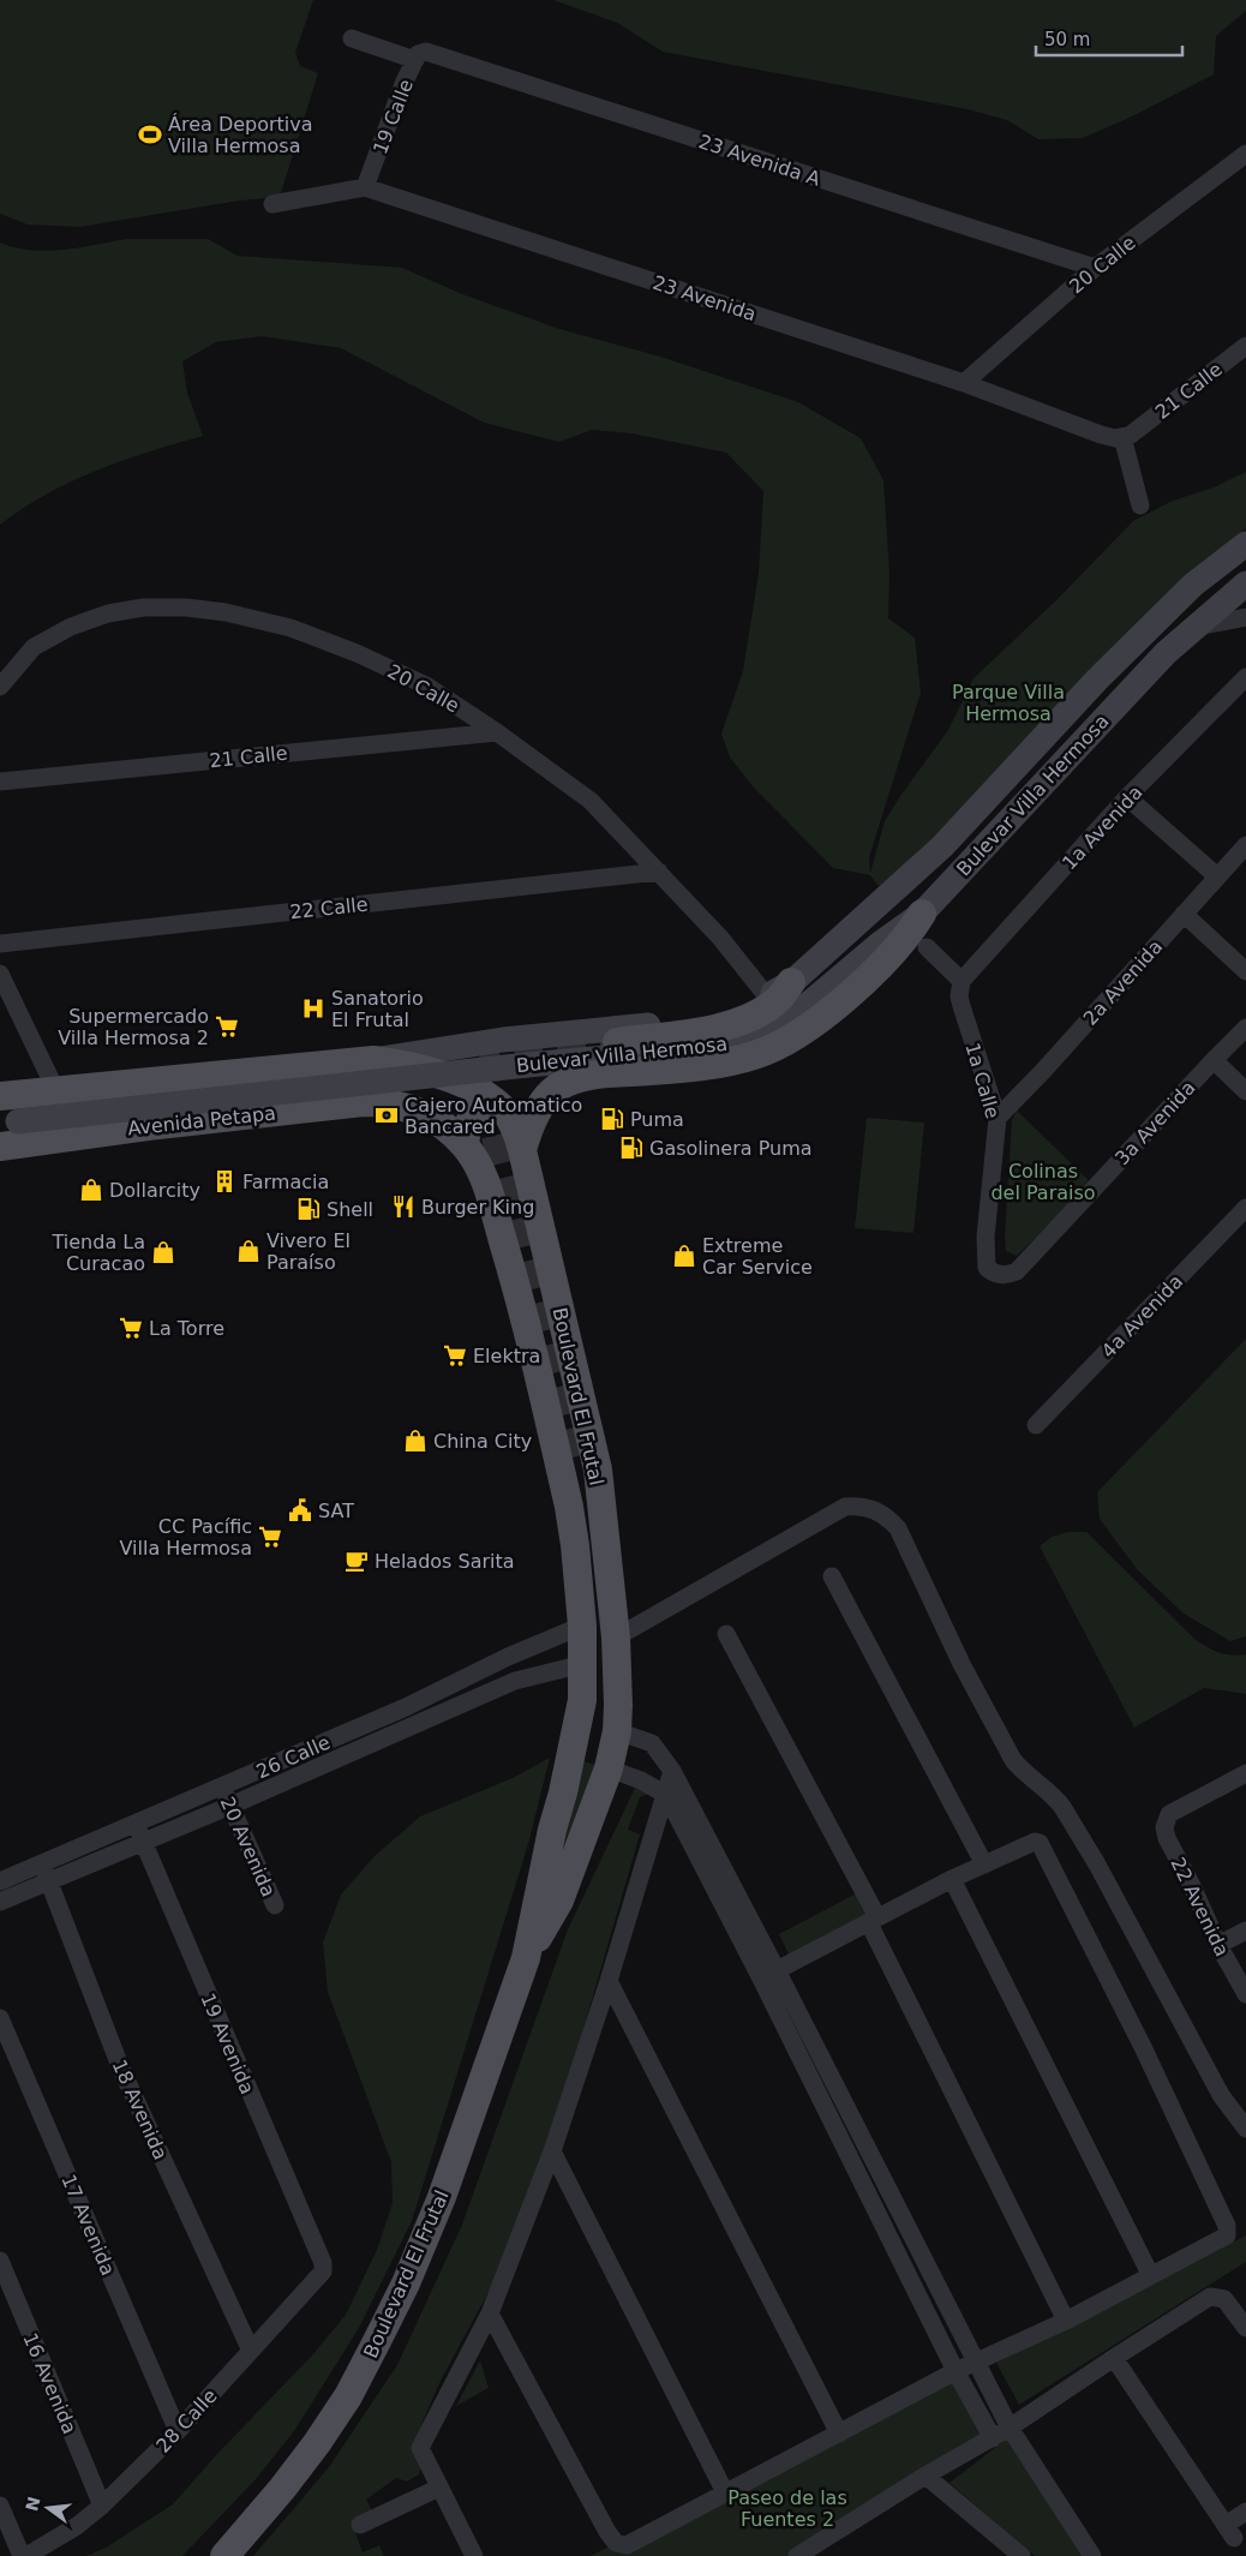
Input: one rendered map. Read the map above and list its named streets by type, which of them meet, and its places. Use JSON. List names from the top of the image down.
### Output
{
  "streets": {
    "main road": ["Bulevar Villa Hermosa", "Avenida Petapa", "Boulevard El Frutal"],
    "street": [
      "19 Calle",
      "23 Avenida A",
      "20 Calle",
      "23 Avenida",
      "21 Calle",
      "1a Avenida",
      "22 Calle",
      "2a Avenida",
      "1a Calle",
      "3a Avenida",
      "4a Avenida",
      "26 Calle",
      "20 Avenida",
      "22 Avenida",
      "19 Avenida",
      "18 Avenida",
      "17 Avenida",
      "16 Avenida",
      "28 Calle"
    ]
  },
  "crossings": [
    ["19 Calle", "23 Avenida A"],
    ["19 Calle", "23 Avenida"],
    ["23 Avenida A", "20 Calle"],
    ["20 Calle", "23 Avenida"],
    ["20 Calle", "21 Calle"],
    ["20 Calle", "Bulevar Villa Hermosa"],
    ["20 Calle", "22 Calle"],
    ["23 Avenida", "21 Calle"],
    ["1a Avenida", "1a Calle"],
    ["2a Avenida", "1a Calle"],
    ["1a Calle", "3a Avenida"],
    ["Avenida Petapa", "Boulevard El Frutal"],
    ["Boulevard El Frutal", "26 Calle"],
    ["26 Calle", "20 Avenida"],
    ["26 Calle", "19 Avenida"],
    ["26 Calle", "18 Avenida"],
    ["19 Avenida", "28 Calle"],
    ["18 Avenida", "28 Calle"],
    ["17 Avenida", "28 Calle"],
    ["16 Avenida", "28 Calle"]
  ],
  "parks": ["Parque Villa Hermosa", "Colinas del Paraiso", "Paseo de las Fuentes 2"],
  "places": {
    "sports": ["Área Deportiva Villa Hermosa"],
    "hospital": ["Sanatorio El Frutal"],
    "supermarket": [
      "Supermercado Villa Hermosa 2",
      "La Torre",
      "Elektra",
      "CC Pacífic Villa Hermosa"
    ],
    "bank": ["Cajero Automatico Bancared"],
    "fuel station": ["Puma", "Gasolinera Puma", "Shell"],
    "building": ["Farmacia"],
    "shop": [
      "Dollarcity",
      "Vivero El Paraíso",
      "Tienda La Curacao",
      "Extreme Car Service",
      "China City"
    ],
    "restaurant": ["Burger King"],
    "public building": ["SAT"],
    "cafe": ["Helados Sarita"]
  },
  "scale_bar": "50 m",
  "north": "left"
}
